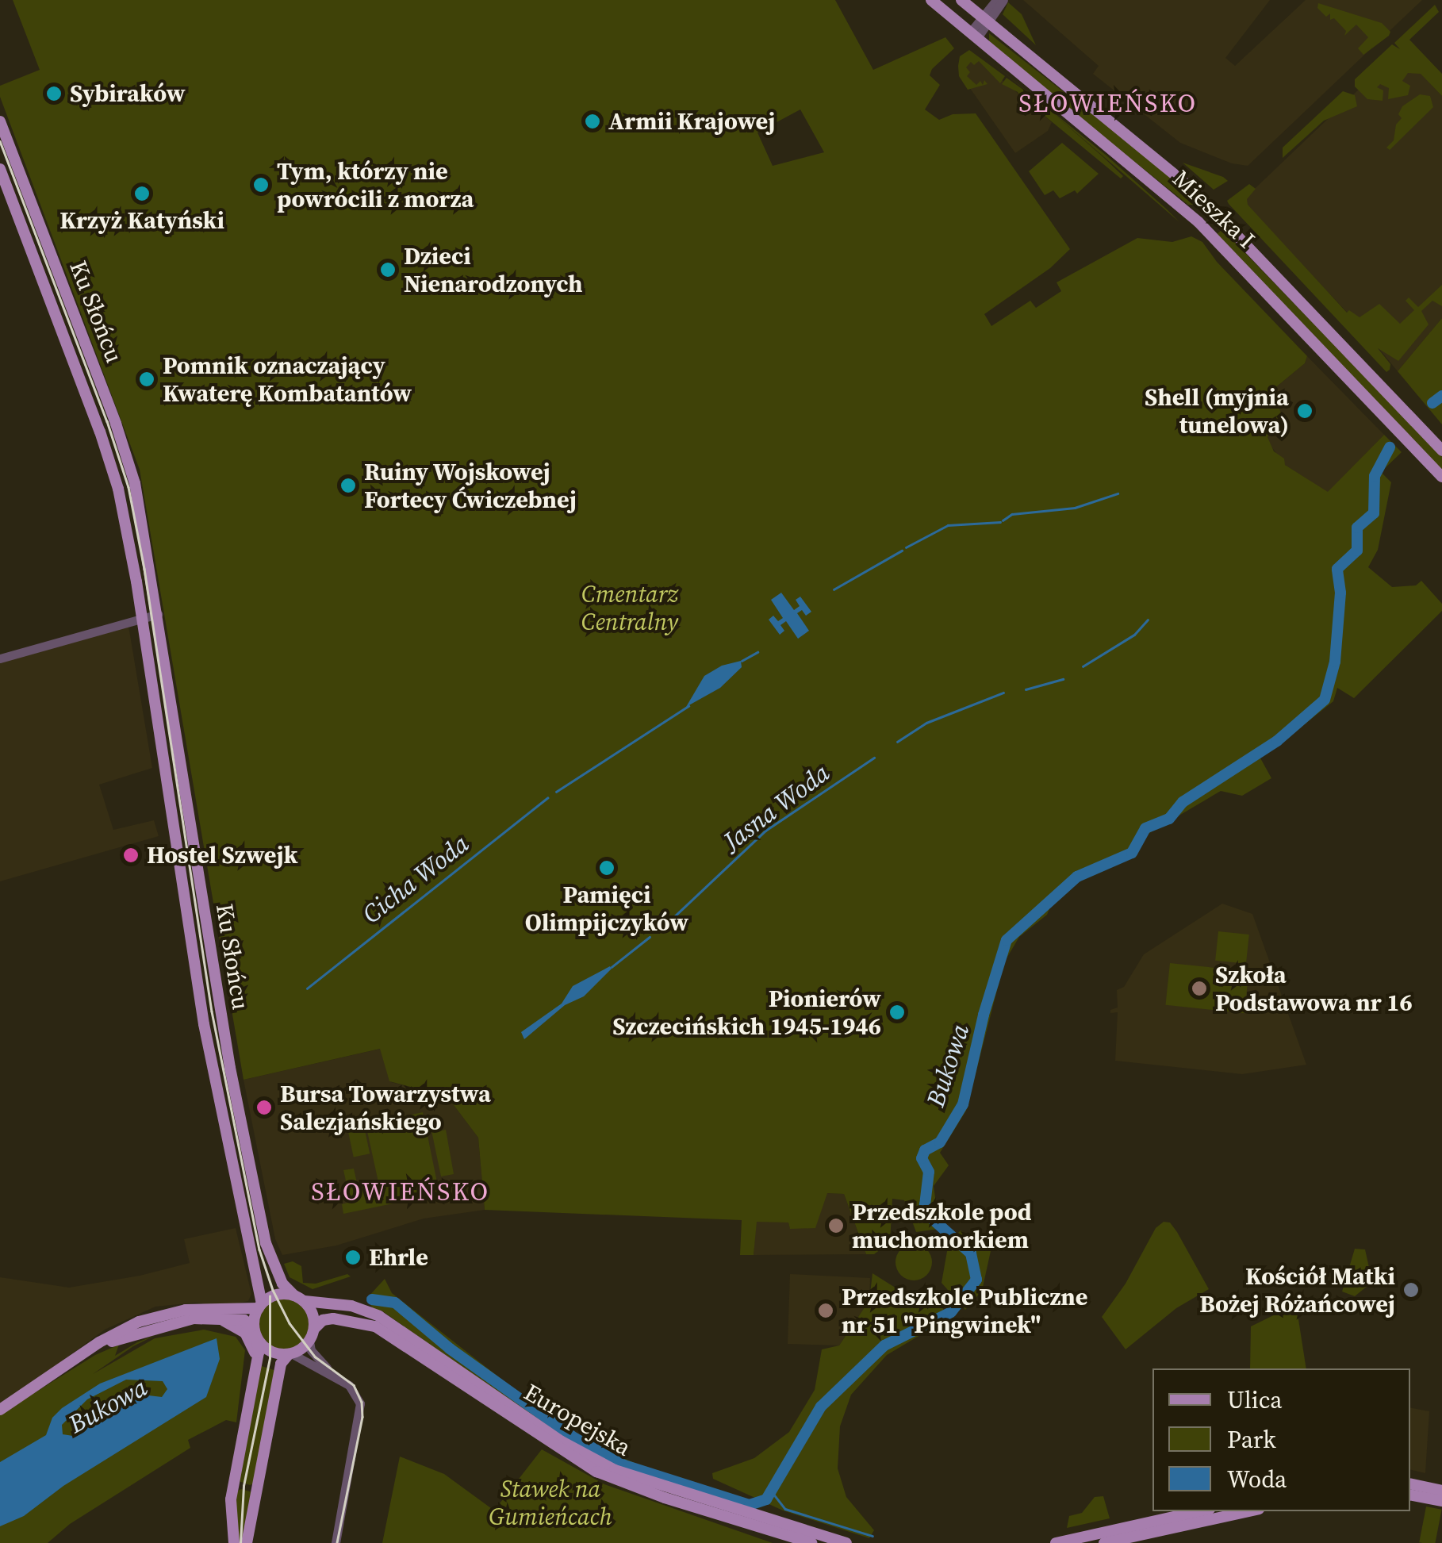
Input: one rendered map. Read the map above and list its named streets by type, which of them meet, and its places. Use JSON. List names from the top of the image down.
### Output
{
  "streets": {
    "main road": ["Mieszka I", "Ku Słońcu", "Europejska"]
  },
  "crossings": [
    ["Ku Słońcu", "Europejska"]
  ],
  "districts": ["SŁOWIEŃSKO", "SŁOWIEŃSKO"],
  "water": ["Jasna Woda", "Cicha Woda", "Bukowa"],
  "parks": ["Cmentarz Centralny", "Stawek na Gumieńcach"],
  "places": [
    "Sybiraków",
    "Armii Krajowej",
    "Tym, którzy nie powrócili z morza",
    "Krzyż Katyński",
    "Dzieci Nienarodzonych",
    "Pomnik oznaczający Kwaterę Kombatantów",
    "Shell (myjnia tunelowa)",
    "Ruiny Wojskowej Fortecy Ćwiczebnej",
    "Hostel Szwejk",
    "Pamięci Olimpijczyków",
    "Szkoła Podstawowa nr 16",
    "Pionierów Szczecińskich 1945-1946",
    "Bursa Towarzystwa Salezjańskiego",
    "Przedszkole pod muchomorkiem",
    "Ehrle",
    "Kościół Matki Bożej Różańcowej",
    "Przedszkole Publiczne nr 51 \"Pingwinek\""
  ],
  "legend": ["Ulica", "Park", "Woda"]
}
